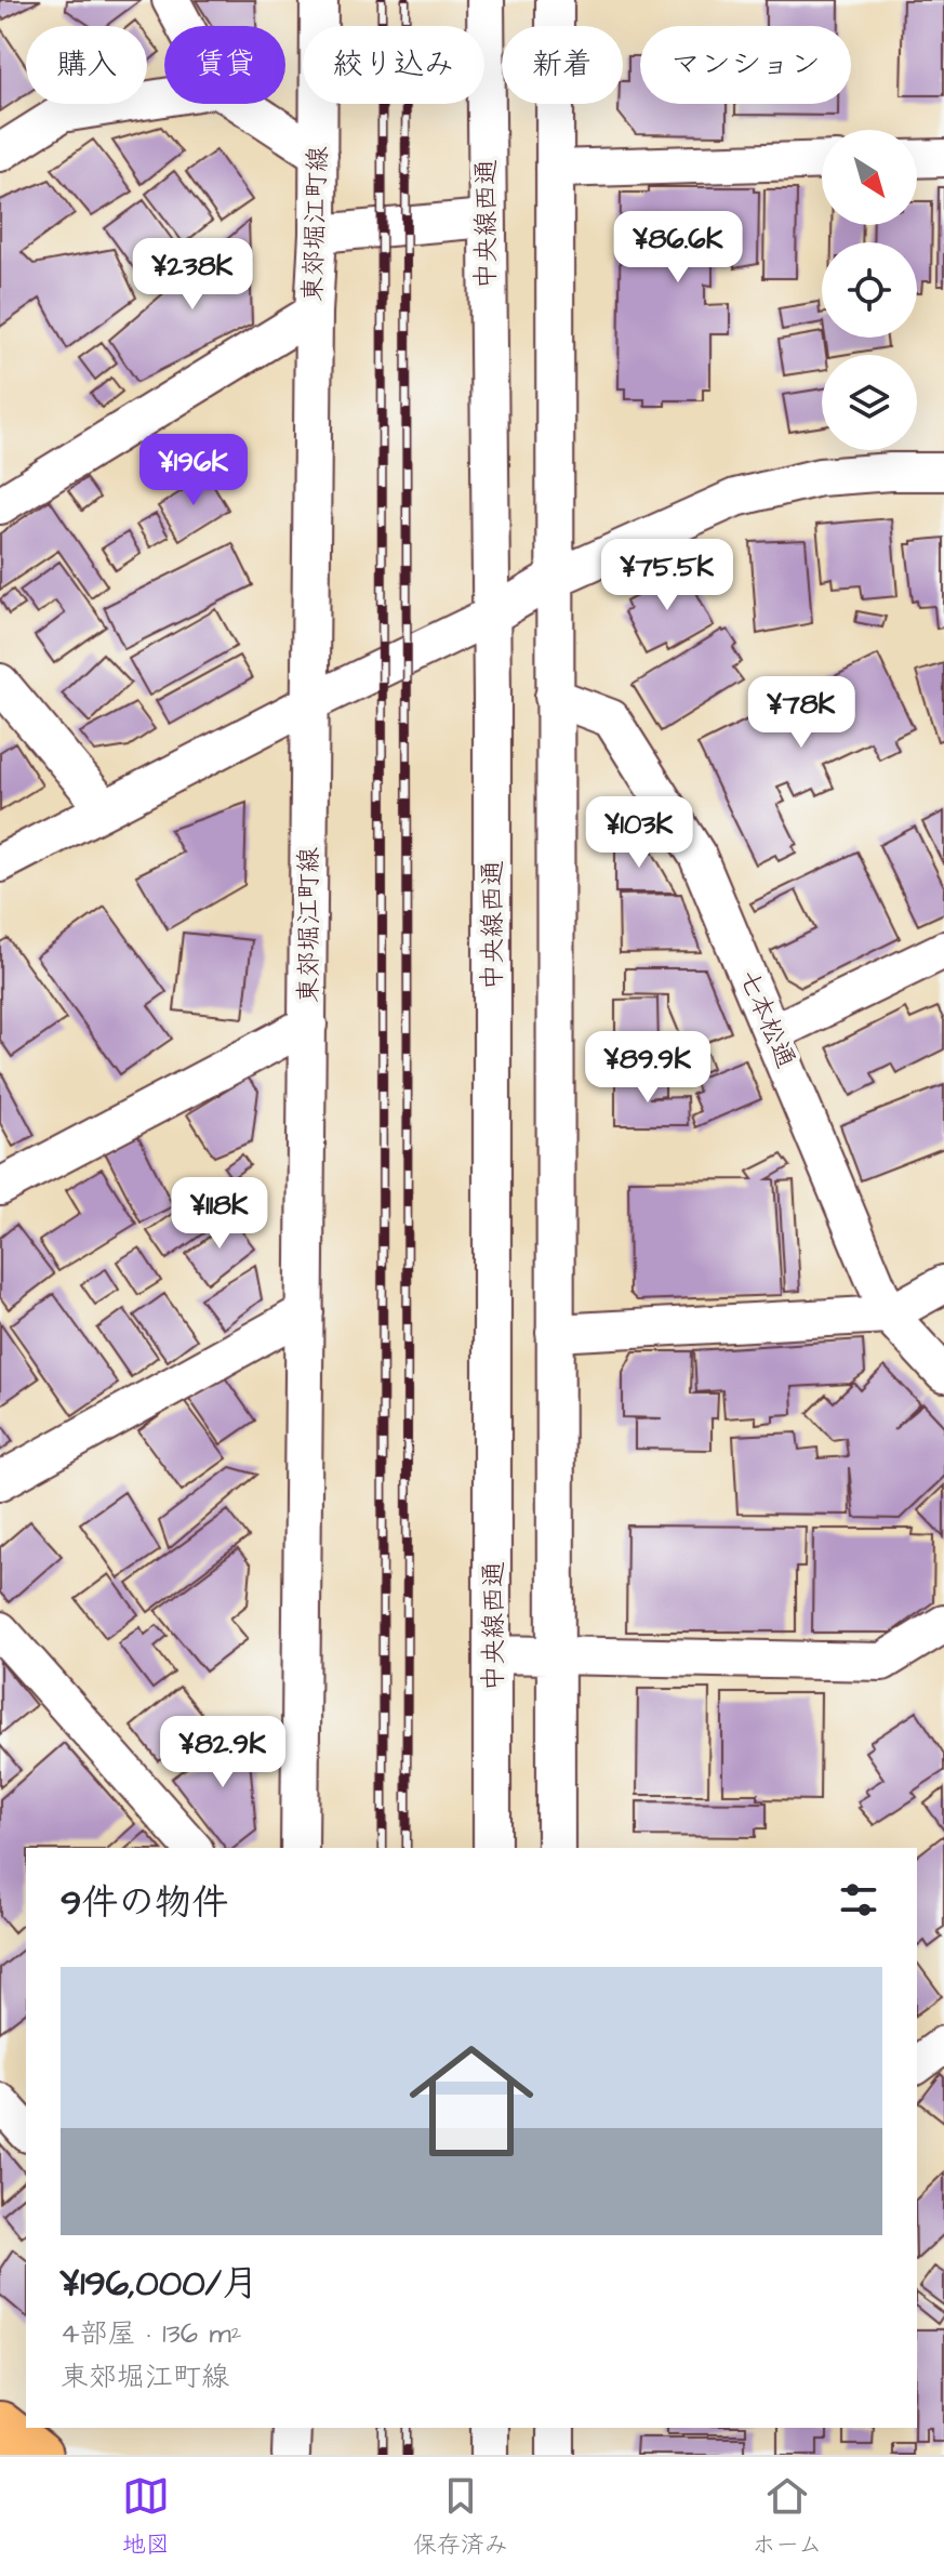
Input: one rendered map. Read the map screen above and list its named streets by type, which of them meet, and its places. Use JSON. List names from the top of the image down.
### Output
{
  "streets": {
    "street": ["東郊堀江町線", "中央線西通", "七本松通"]
  },
  "north": "bottom right",
  "page": {
    "chip": [
      "購入",
      "賃貸",
      "絞り込み",
      "新着",
      "マンション"
    ],
    "price": [
      "¥86.6K",
      "¥238K",
      "¥196K",
      "¥75.5K",
      "¥78K",
      "¥103K",
      "¥89.9K",
      "¥118K",
      "¥82.9K"
    ],
    "heading": "9件の物件",
    "list": [
      {
        "name": "¥196,000/月",
        "note": "4部屋 · 136 m² · 東郊堀江町線"
      }
    ],
    "tabs": ["地図", "保存済み", "ホーム"]
  }
}
